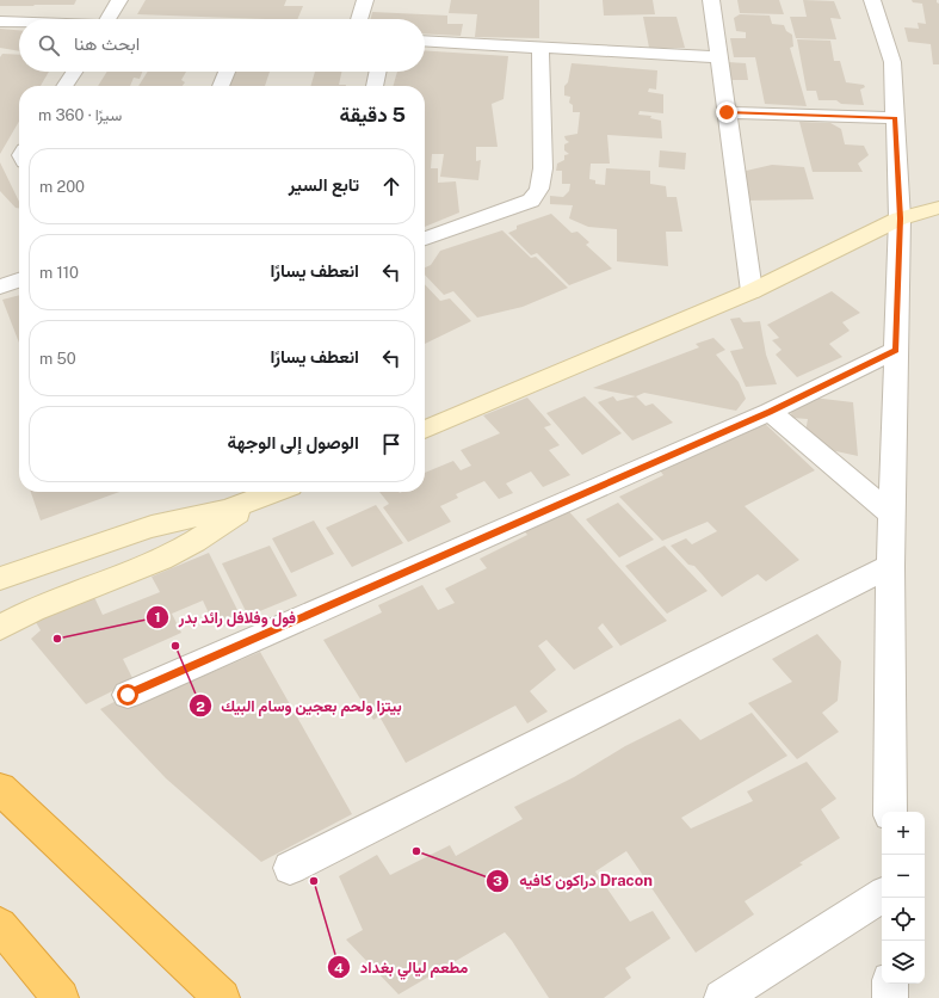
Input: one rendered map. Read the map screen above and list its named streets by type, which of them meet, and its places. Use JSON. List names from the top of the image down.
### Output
{
  "places": [
    "فول وفلافل رائد بدر",
    "بيتزا ولحم بعجين وسام البيك",
    "دراكون كافيه Dracon",
    "مطعم ليالي بغداد"
  ],
  "page": {
    "search": "ابحث هنا",
    "heading": ["5 دقيقة", "سيرًا · 360 m"],
    "list": [
      ["تابع السير", "200 m"],
      ["انعطف يسارًا", "110 m"],
      ["انعطف يسارًا", "50 m"],
      "الوصول إلى الوجهة"
    ],
    "map_buttons": ["+", "−"]
  }
}
